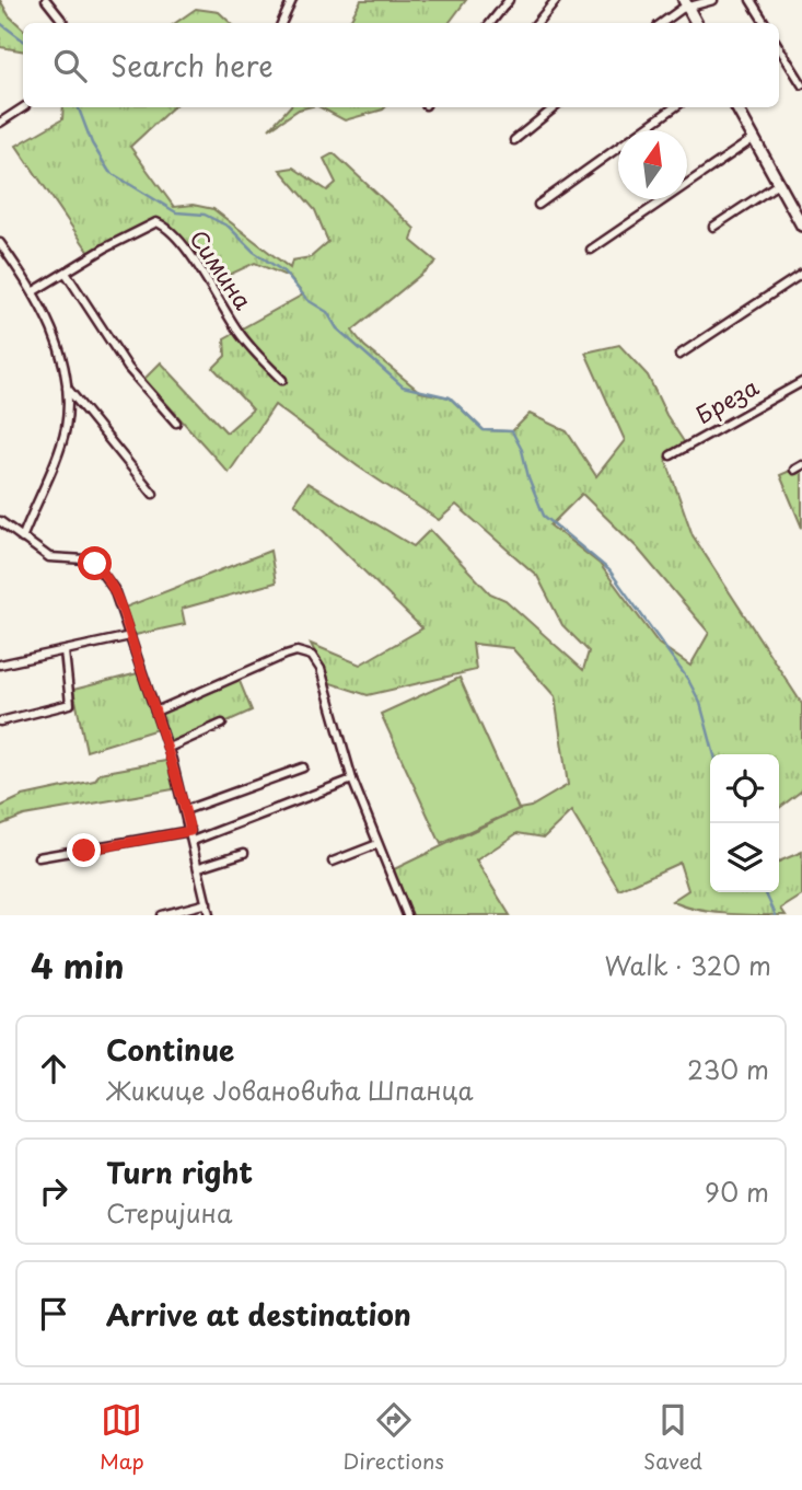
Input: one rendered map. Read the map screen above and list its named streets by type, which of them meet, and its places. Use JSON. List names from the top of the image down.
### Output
{
  "streets": {
    "street": ["Симина", "Бреза"]
  },
  "north": "top",
  "page": {
    "search": "Search here",
    "heading": ["4 min", "Walk · 320 m"],
    "list": [
      ["Continue", "Жикице Јовановића Шпанца", "230 m"],
      ["Turn right", "Стеријина", "90 m"],
      "Arrive at destination"
    ],
    "nav": ["Map", "Directions", "Saved"]
  }
}
